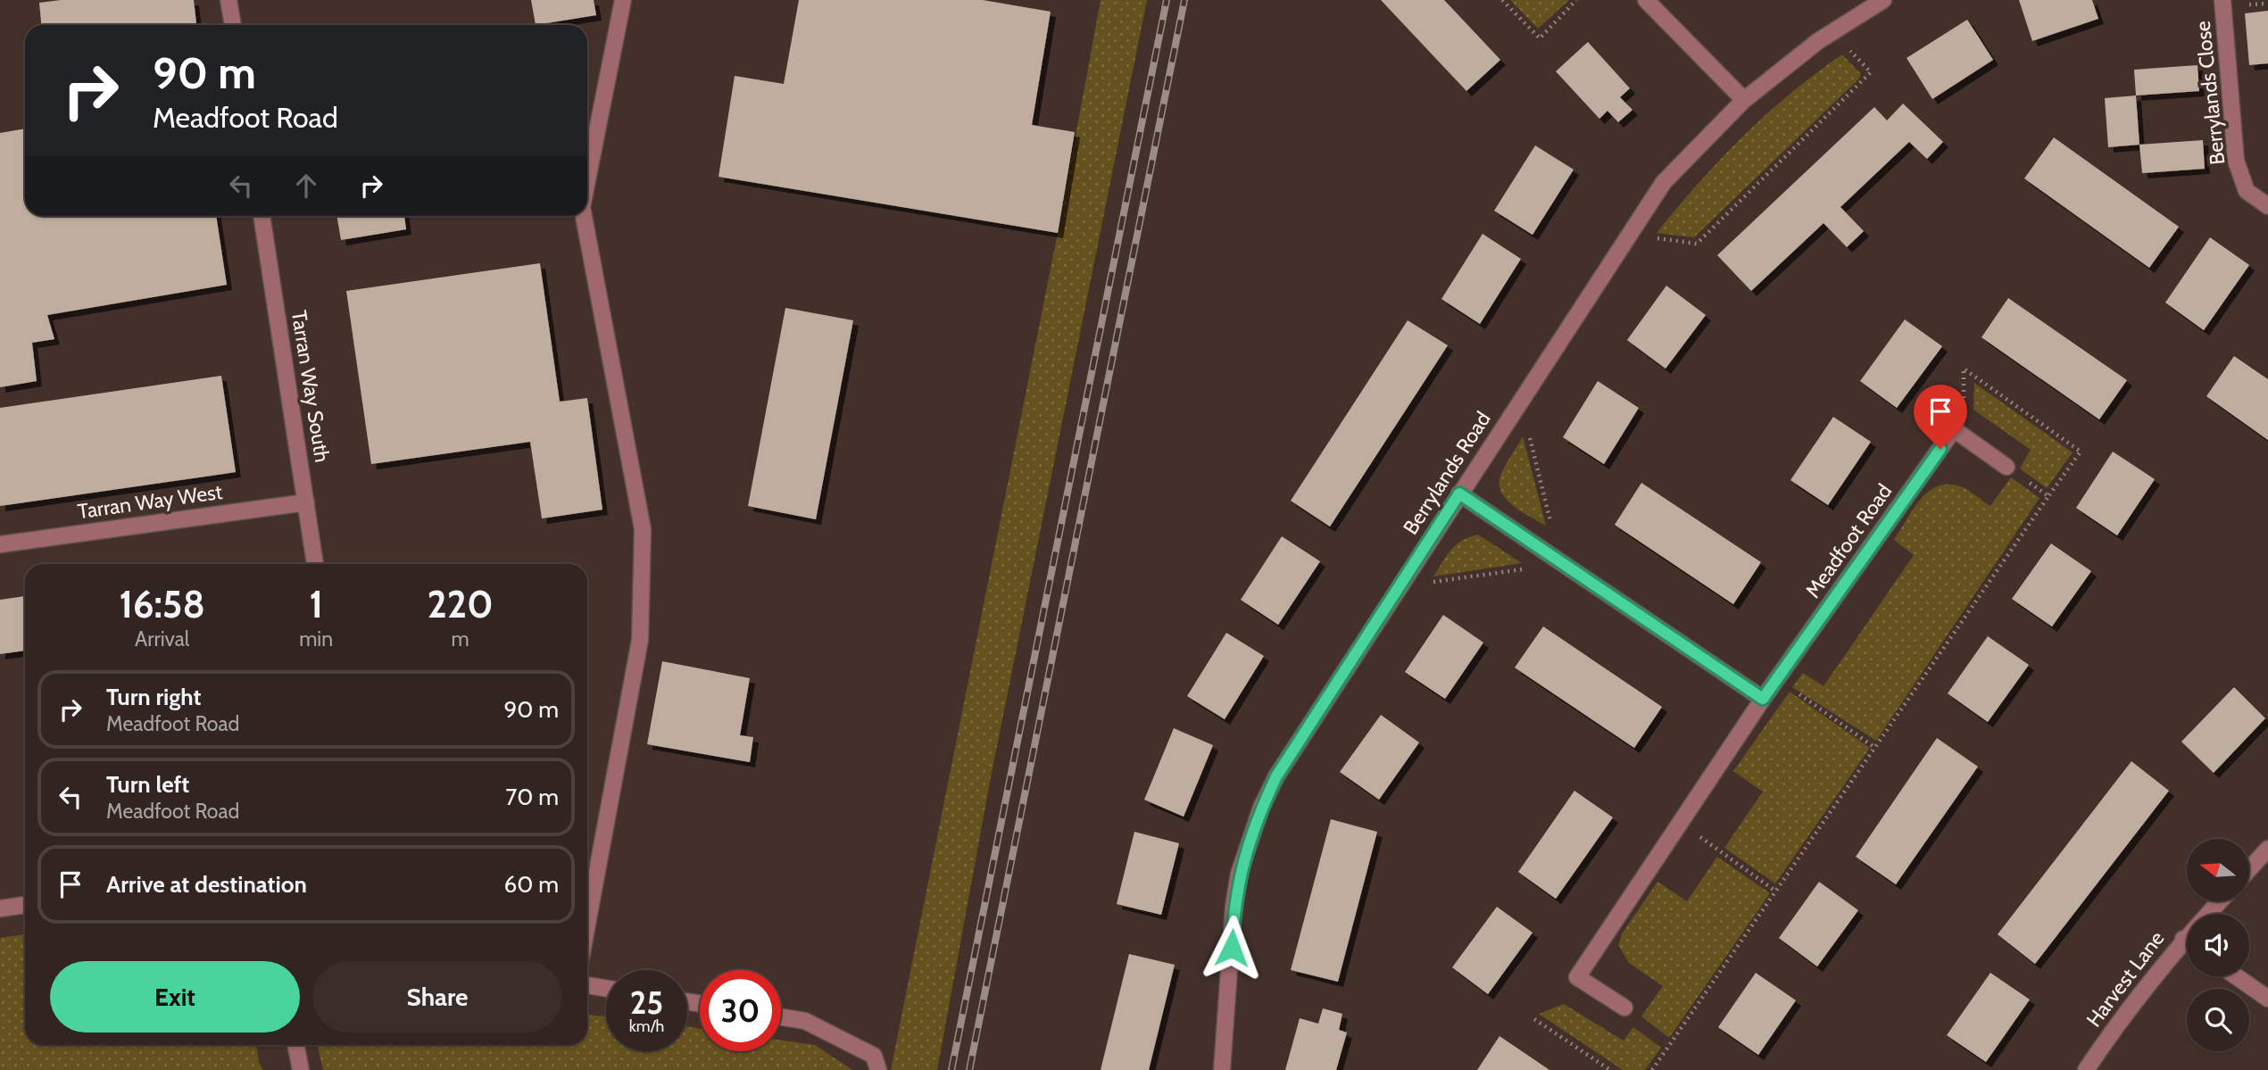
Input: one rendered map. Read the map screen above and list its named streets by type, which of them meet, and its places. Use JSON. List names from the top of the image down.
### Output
{
  "streets": {
    "street": [
      "Berrylands Close",
      "Tarran Way South",
      "Berrylands Road",
      "Tarran Way West",
      "Meadfoot Road",
      "Harvest Lane"
    ]
  },
  "crossings": [
    ["Tarran Way South", "Tarran Way West"]
  ],
  "north": "left",
  "page": {
    "turn": ["90 m", "Meadfoot Road"],
    "eta": [
      "16:58",
      "Arrival",
      "1",
      "min",
      "220",
      "m"
    ],
    "list": [
      {
        "name": "Turn right",
        "note": "Meadfoot Road",
        "value": "90 m"
      },
      {
        "name": "Turn left",
        "note": "Meadfoot Road",
        "value": "70 m"
      },
      {
        "name": "Arrive at destination",
        "value": "60 m"
      }
    ],
    "buttons": ["Exit", "Share"],
    "speed": "25 km/h",
    "limit": "30"
  }
}
